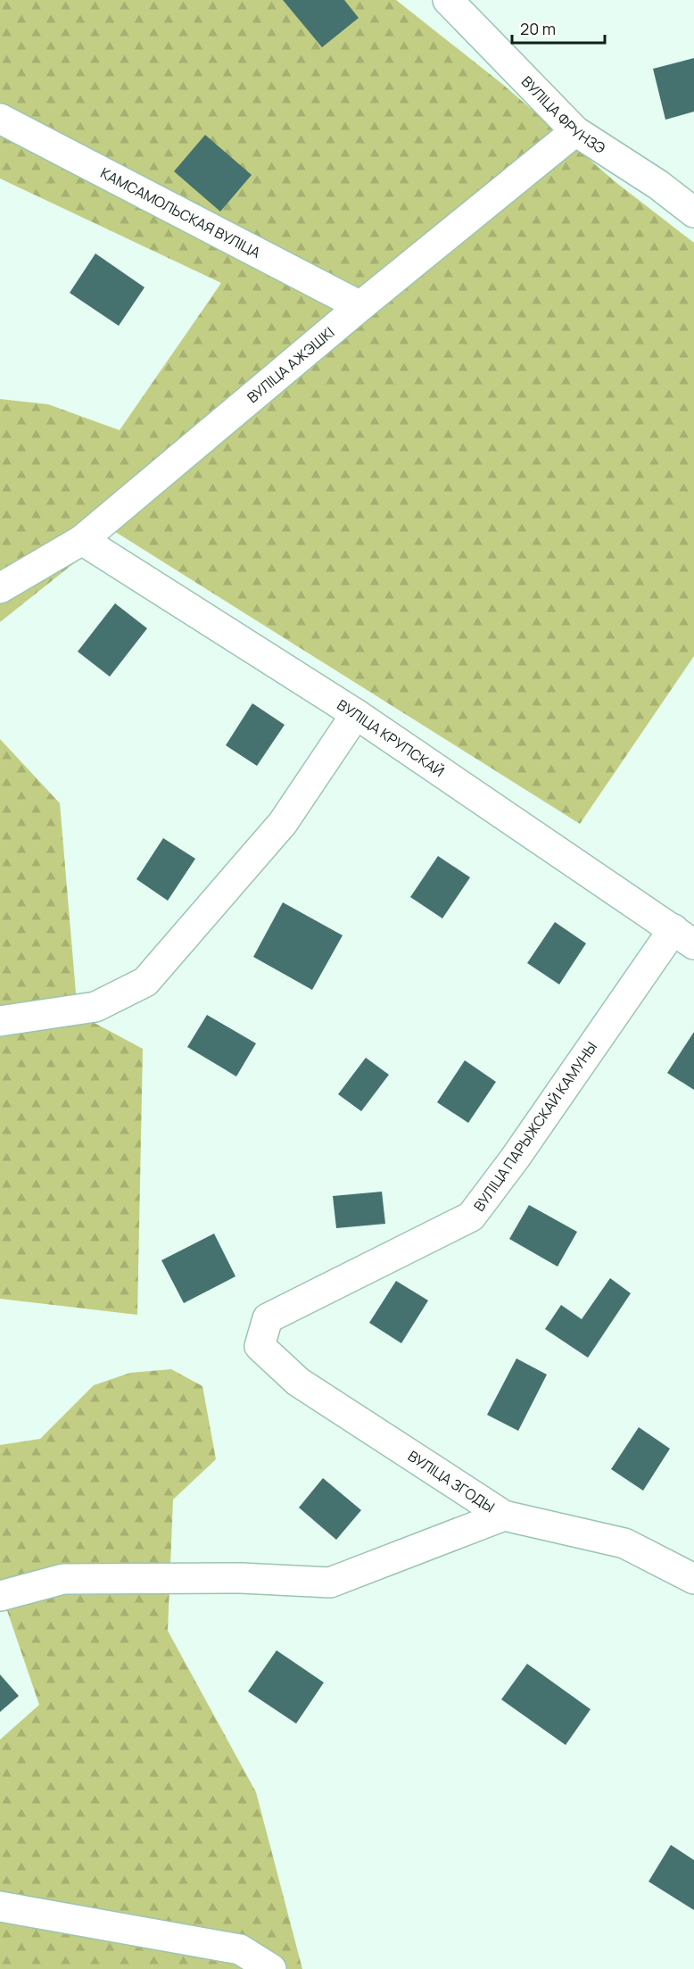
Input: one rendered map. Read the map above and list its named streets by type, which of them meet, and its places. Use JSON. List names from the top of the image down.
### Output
{
  "streets": {
    "street": [
      "ВУЛІЦА ФРУНЗЭ",
      "КАМСАМОЛЬСКАЯ ВУЛІЦА",
      "ВУЛІЦА АЖЭШКІ",
      "ВУЛІЦА КРУПСКАЙ",
      "ВУЛІЦА ПАРЫЖСКАЙ КАМУНЫ",
      "ВУЛІЦА ЗГОДЫ"
    ]
  },
  "crossings": [
    ["ВУЛІЦА ФРУНЗЭ", "ВУЛІЦА АЖЭШКІ"],
    ["КАМСАМОЛЬСКАЯ ВУЛІЦА", "ВУЛІЦА АЖЭШКІ"],
    ["ВУЛІЦА АЖЭШКІ", "ВУЛІЦА КРУПСКАЙ"],
    ["ВУЛІЦА КРУПСКАЙ", "ВУЛІЦА ПАРЫЖСКАЙ КАМУНЫ"],
    ["ВУЛІЦА ПАРЫЖСКАЙ КАМУНЫ", "ВУЛІЦА ЗГОДЫ"]
  ],
  "scale_bar": "20 m"
}
